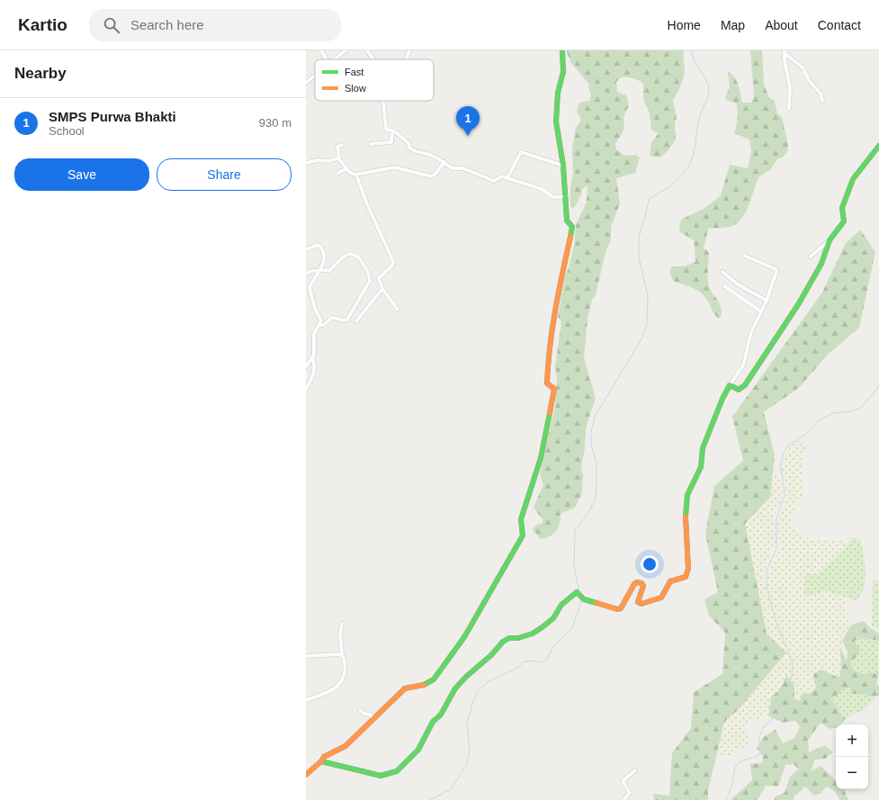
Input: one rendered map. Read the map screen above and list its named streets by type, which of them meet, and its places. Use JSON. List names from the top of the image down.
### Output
{
  "legend": ["Fast", "Slow"],
  "page": {
    "header": "Kartio",
    "search": "Search here",
    "nav": [
      "Home",
      "Map",
      "About",
      "Contact"
    ],
    "heading": "Nearby",
    "list": [
      {
        "mark": "1",
        "name": "SMPS Purwa Bhakti",
        "note": "School",
        "value": "930 m"
      }
    ],
    "pins": "1",
    "buttons": ["Save", "Share"],
    "map_buttons": ["+", "−"]
  }
}
